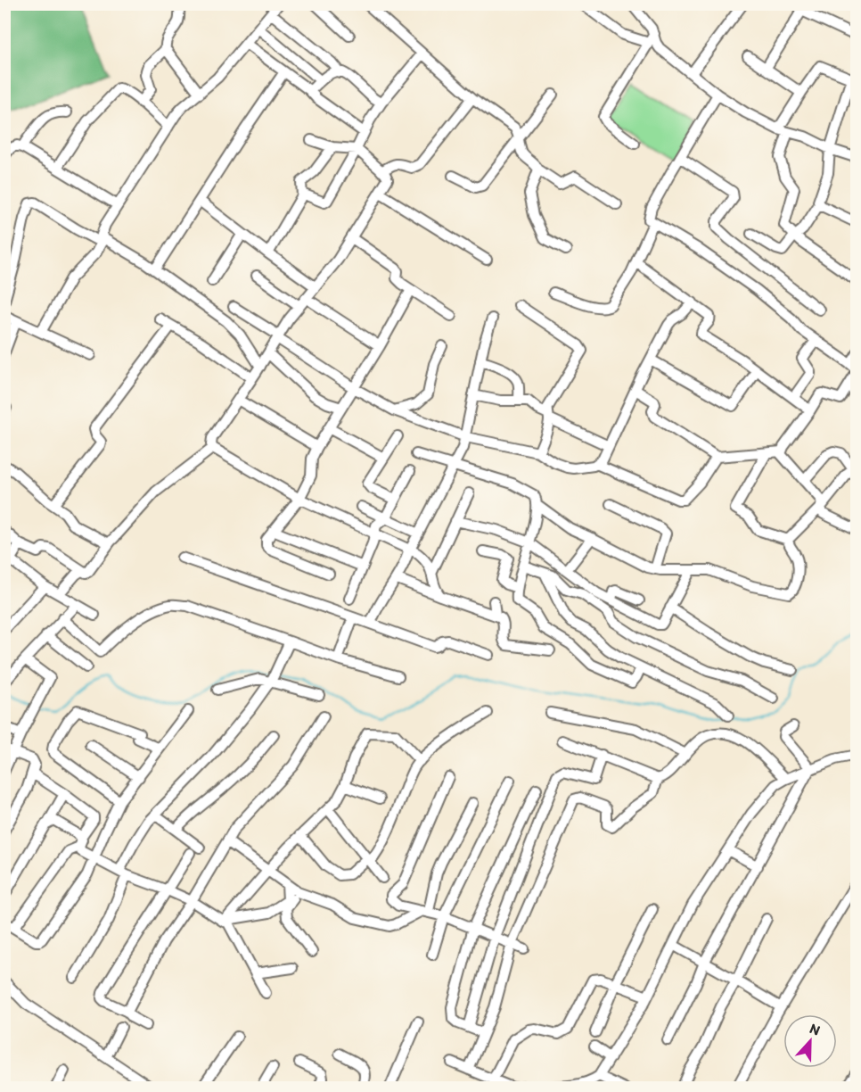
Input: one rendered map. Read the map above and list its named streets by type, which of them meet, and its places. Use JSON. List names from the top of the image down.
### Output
{
  "north": "top"
}
